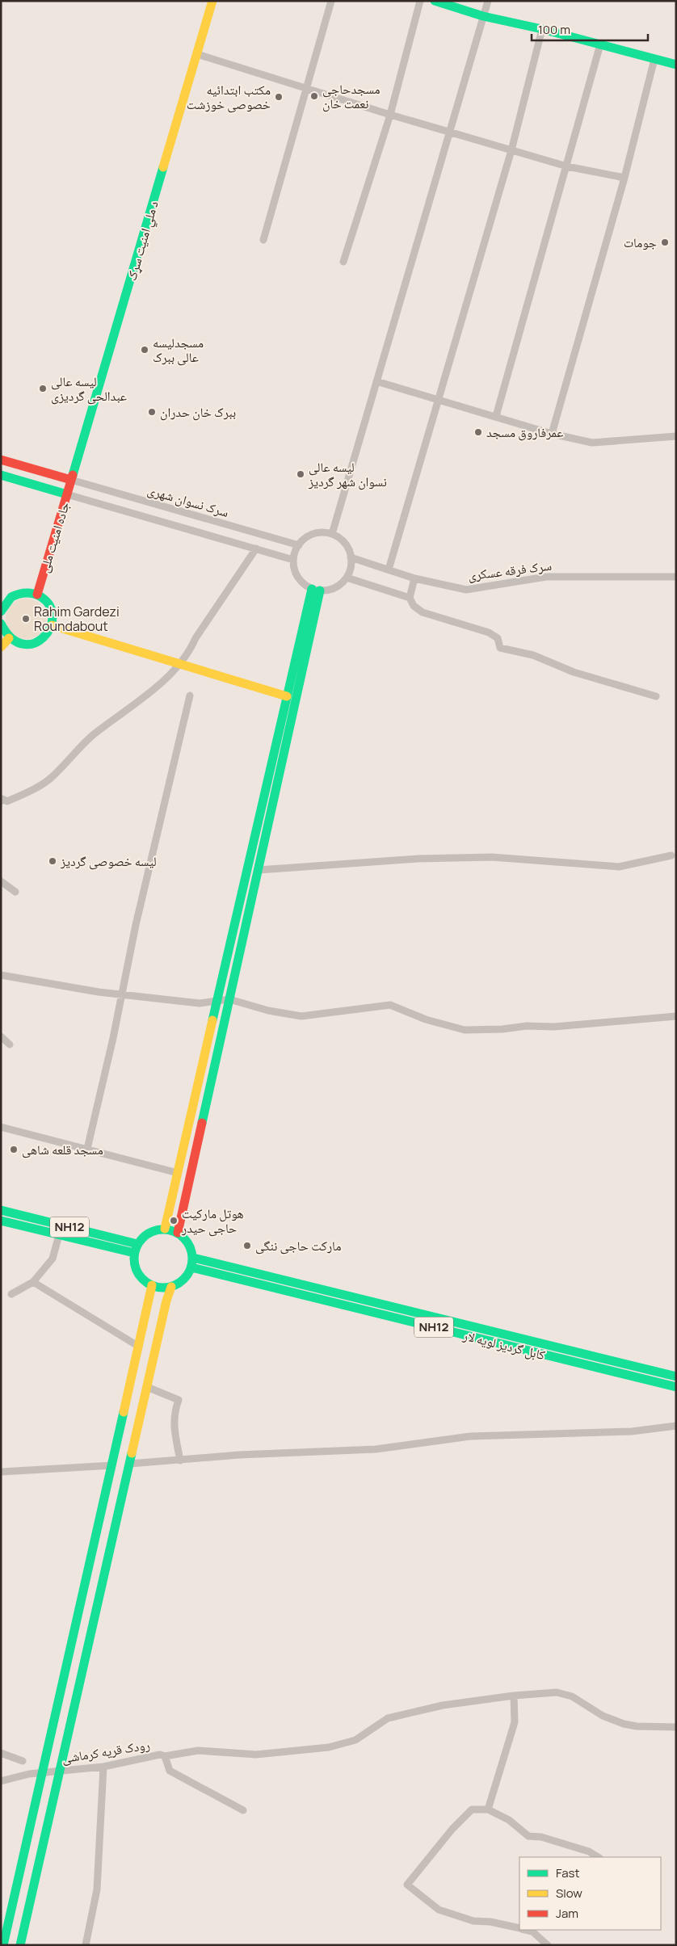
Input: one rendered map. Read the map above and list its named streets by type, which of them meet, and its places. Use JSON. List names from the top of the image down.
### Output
{
  "streets": {
    "main road": [
      "د ملي امنیت سړک",
      "جاده امنیت ملی",
      "NH12",
      "کابل گردیز لویه لار"
    ],
    "street": ["سرک نسوان شهری", "سرک فرقه عسکری", "رودک قریه کرماشی"]
  },
  "crossings": [
    ["د ملي امنیت سړک", "سرک نسوان شهری"],
    ["د ملي امنیت سړک", "جاده امنیت ملی"],
    ["سرک نسوان شهری", "جاده امنیت ملی"],
    ["سرک نسوان شهری", "سرک فرقه عسکری"],
    ["NH12", "کابل گردیز لویه لار"]
  ],
  "places": [
    "مسجدحاجی نعمت خان",
    "مکتب ابتدائیه خصوصی خوزشت",
    "جومات",
    "مسجدلیسه عالی ببرک",
    "لیسه عالی عبدالحی گردیزی",
    "ببرک خان حدران",
    "عمرفاروق مسجد",
    "لیسه عالی نسوان شهر گردیز",
    "Rahim Gardezi Roundabout",
    "لیسه خصوصی گردیز",
    "مسجد قلعه شاهی",
    "هوتل مارکیت حاجی حیدر",
    "مارکت حاجی ننگی"
  ],
  "legend": ["Fast", "Slow", "Jam"],
  "scale_bar": "100 m"
}
